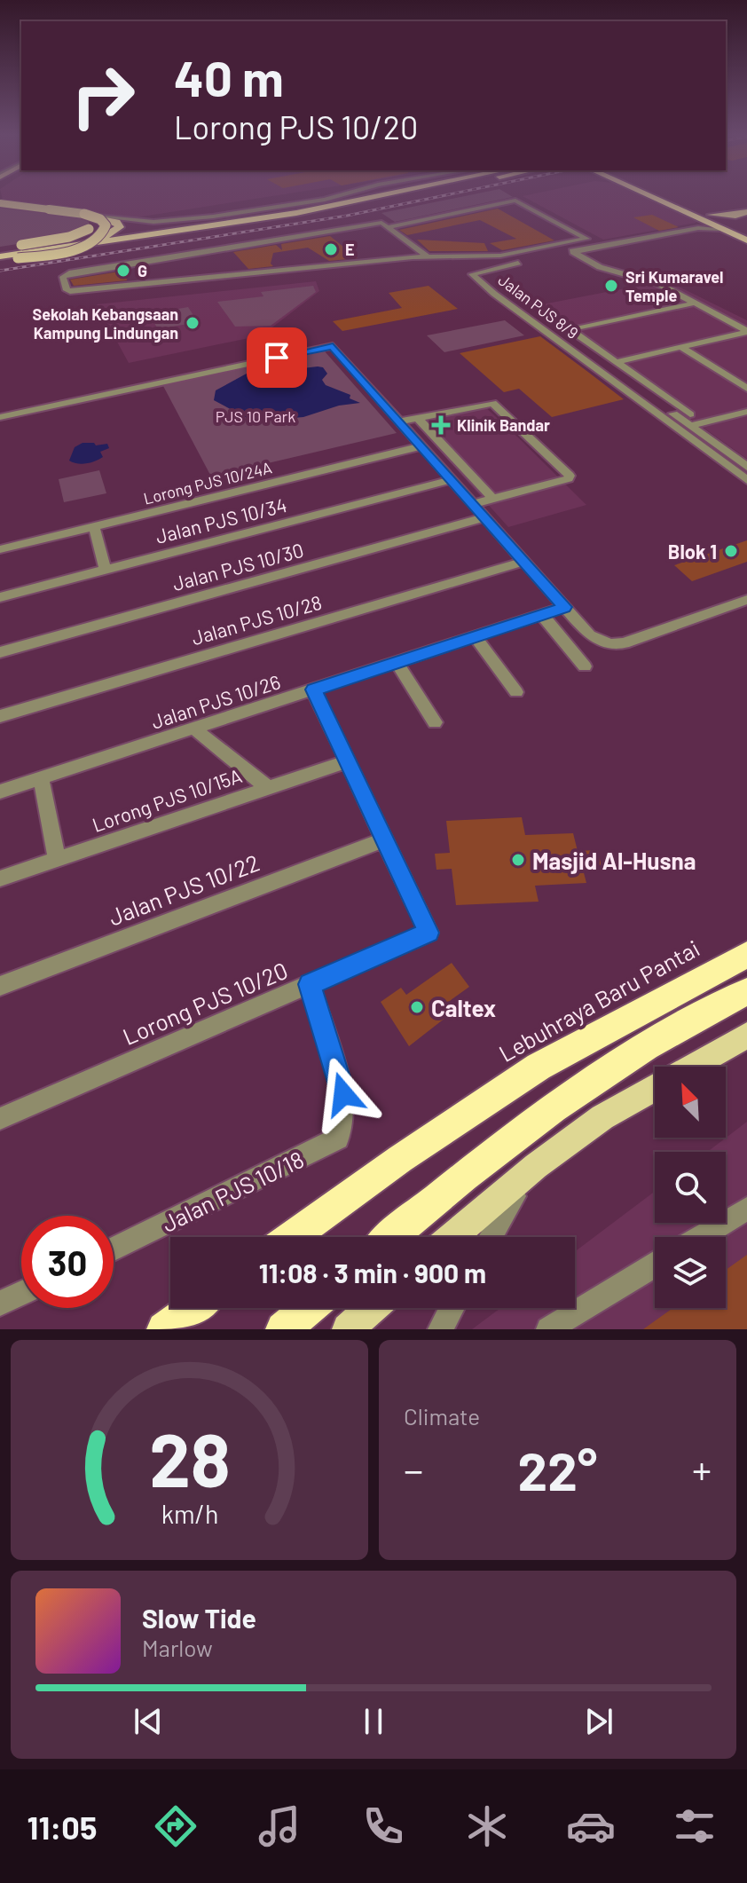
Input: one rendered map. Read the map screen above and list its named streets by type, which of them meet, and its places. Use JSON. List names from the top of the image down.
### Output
{
  "streets": {
    "highway": ["Lebuhraya Baru Pantai"],
    "street": [
      "Jalan PJS 8/9",
      "Lorong PJS 10/24A",
      "Jalan PJS 10/34",
      "Jalan PJS 10/30",
      "Jalan PJS 10/28",
      "Jalan PJS 10/26",
      "Lorong PJS 10/15A",
      "Jalan PJS 10/22",
      "Lorong PJS 10/20",
      "Jalan PJS 10/18"
    ]
  },
  "crossings": [
    ["Jalan PJS 10/22", "Lorong PJS 10/20"],
    ["Lorong PJS 10/20", "Jalan PJS 10/18"]
  ],
  "parks": ["PJS 10 Park"],
  "places": {
    "other": [
      "E",
      "G",
      "Sri Kumaravel Temple",
      "Sekolah Kebangsaan Kampung Lindungan",
      "Blok 1",
      "Masjid Al-Husna",
      "Caltex"
    ],
    "health": ["Klinik Bandar"]
  },
  "north": "top left",
  "page": {
    "turn": ["40 m", "Lorong PJS 10/20"],
    "limit": "30",
    "trip": "11:08 · 3 min · 900 m",
    "tile": "Climate",
    "heat": ["−", "22°", "+"],
    "song": ["Slow Tide", "Marlow"],
    "tabs": "11:05",
    "gauge": ["28", "km/h"]
  }
}
